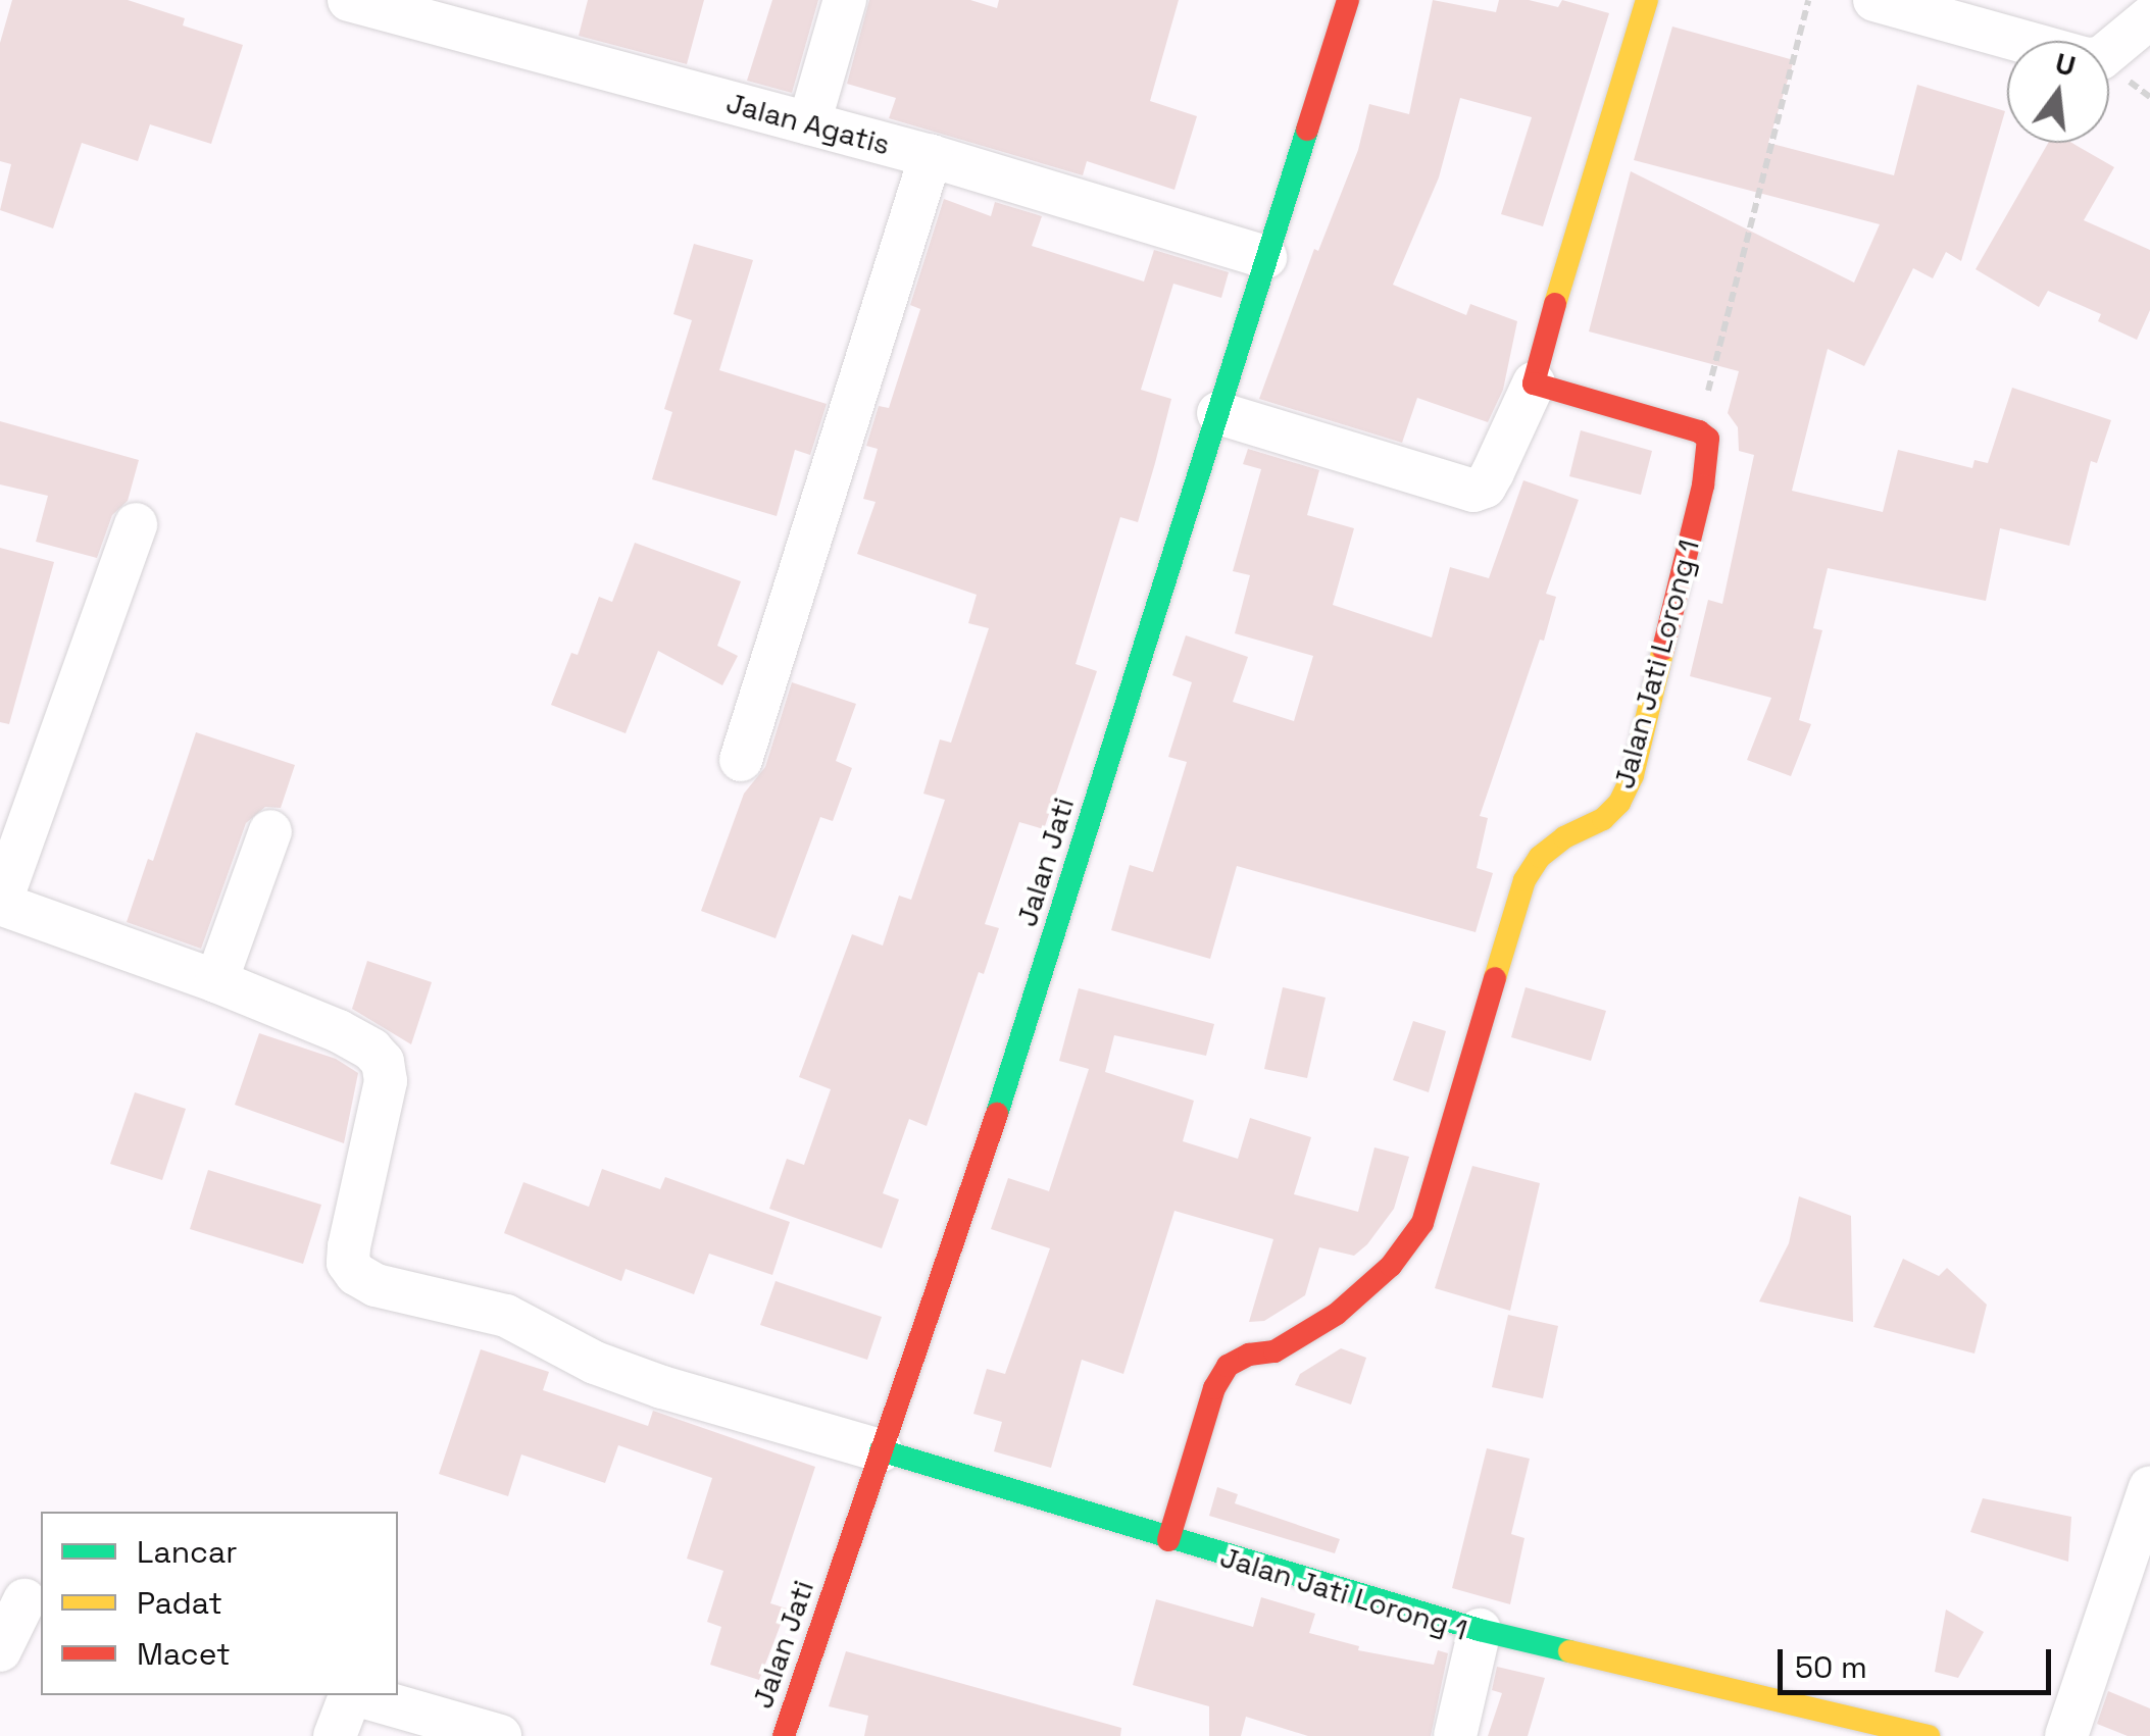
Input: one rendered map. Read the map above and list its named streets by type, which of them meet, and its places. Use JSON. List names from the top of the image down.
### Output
{
  "streets": {
    "street": ["Jalan Agatis", "Jalan Jati Lorong 1", "Jalan Jati"]
  },
  "crossings": [
    ["Jalan Agatis", "Jalan Jati"],
    ["Jalan Jati Lorong 1", "Jalan Jati"]
  ],
  "legend": ["Lancar", "Padat", "Macet"],
  "scale_bar": "50 m",
  "north": "top"
}
